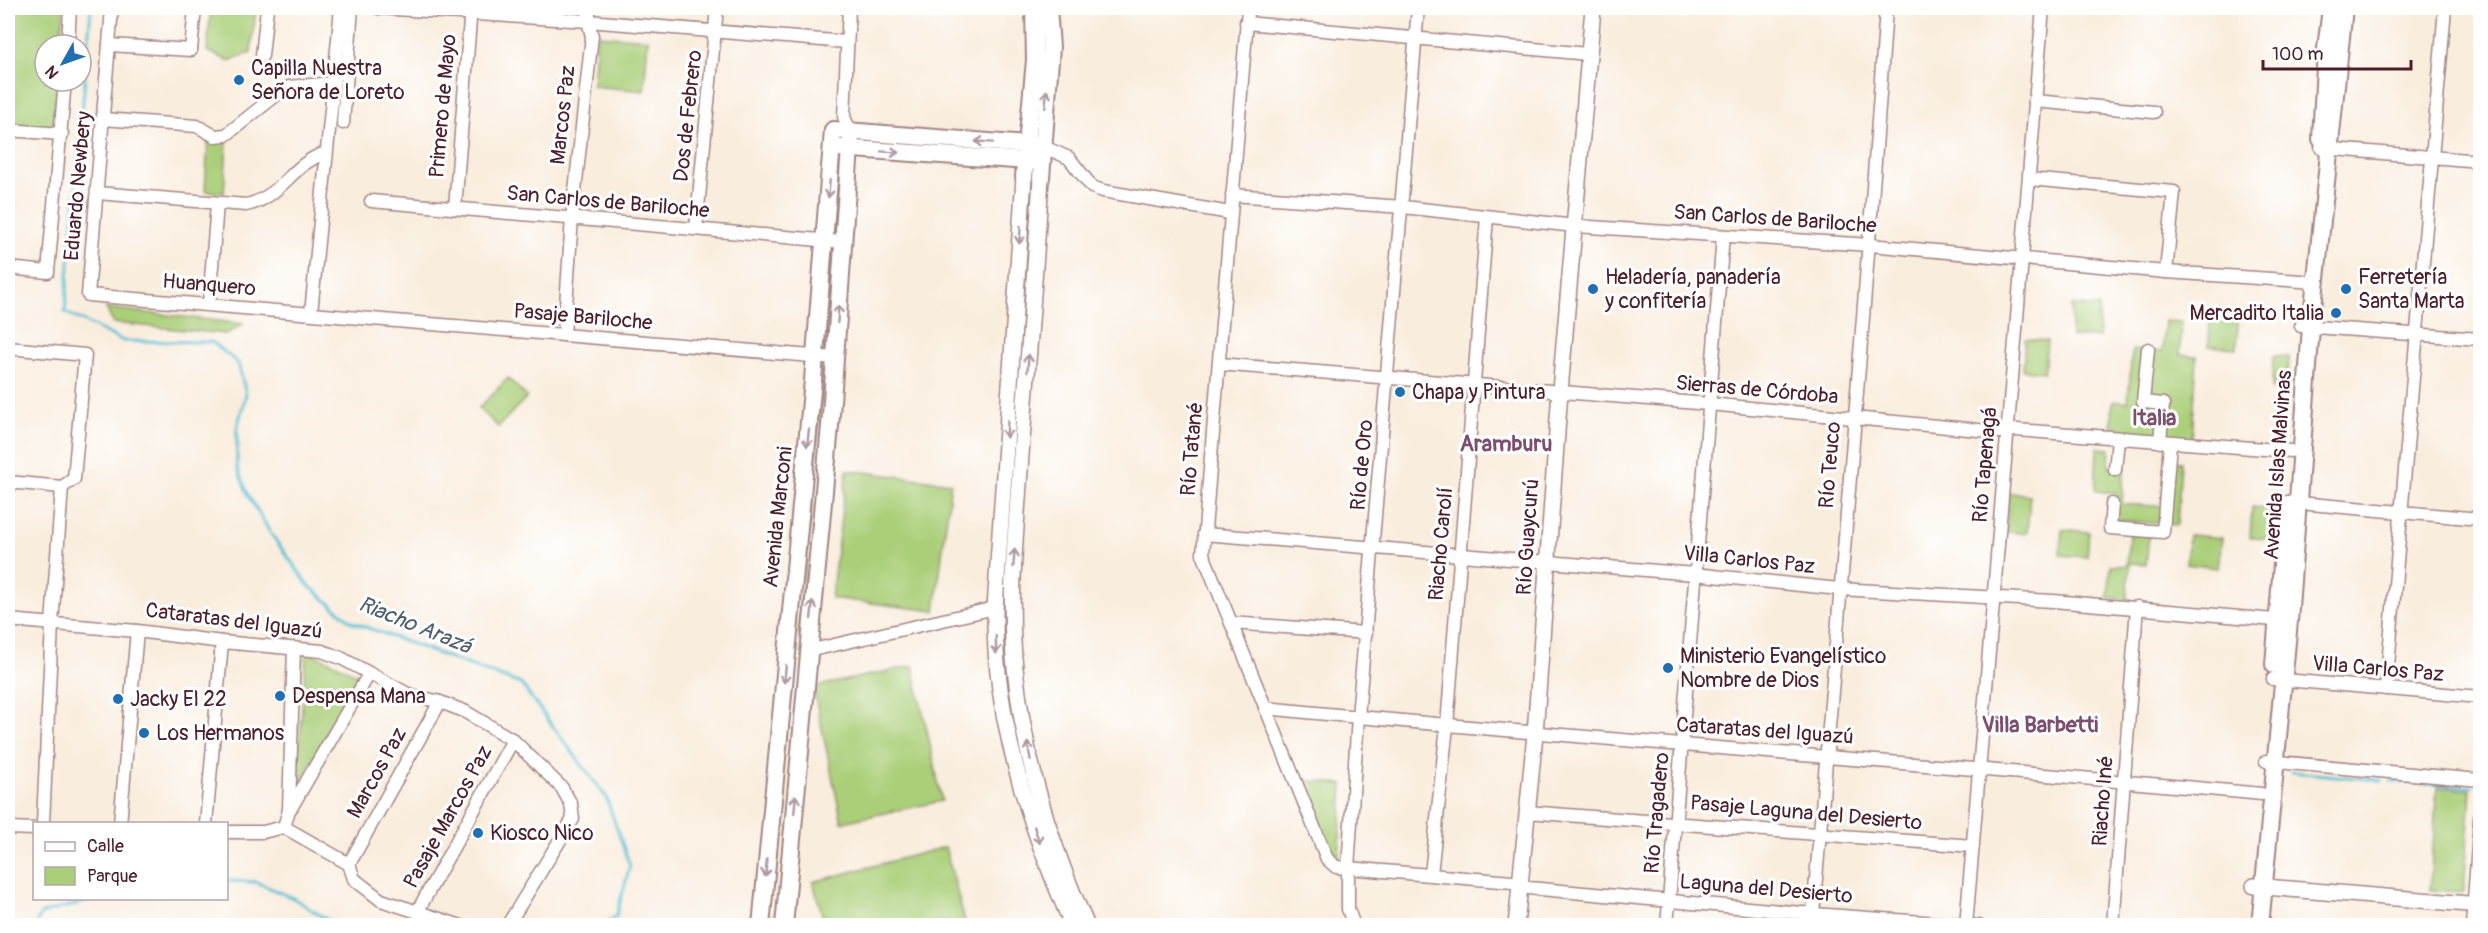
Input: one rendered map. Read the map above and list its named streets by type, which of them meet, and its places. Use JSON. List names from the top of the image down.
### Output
{
  "streets": {
    "main road": ["Avenida Islas Malvinas", "Avenida Marconi"],
    "street": [
      "Primero de Mayo",
      "Marcos Paz",
      "Dos de Febrero",
      "Eduardo Newbery",
      "San Carlos de Bariloche",
      "Huanquero",
      "Pasaje Bariloche",
      "Sierras de Córdoba",
      "Río Tatané",
      "Río de Oro",
      "Río Teuco",
      "Río Tapenagá",
      "Río Guaycurú",
      "Riacho Carolí",
      "Villa Carlos Paz",
      "Cataratas del Iguazú",
      "Riacho Iné",
      "Río Tragadero",
      "Pasaje Laguna del Desierto",
      "Pasaje Marcos Paz",
      "Laguna del Desierto"
    ]
  },
  "crossings": [
    ["Primero de Mayo", "San Carlos de Bariloche"],
    ["Marcos Paz", "San Carlos de Bariloche"],
    ["Marcos Paz", "Pasaje Bariloche"],
    ["Marcos Paz", "Cataratas del Iguazú"],
    ["Dos de Febrero", "San Carlos de Bariloche"],
    ["Eduardo Newbery", "Huanquero"],
    ["San Carlos de Bariloche", "Río Tatané"],
    ["San Carlos de Bariloche", "Río de Oro"],
    ["San Carlos de Bariloche", "Río Teuco"],
    ["San Carlos de Bariloche", "Río Tapenagá"],
    ["San Carlos de Bariloche", "Avenida Islas Malvinas"],
    ["San Carlos de Bariloche", "Avenida Marconi"],
    ["San Carlos de Bariloche", "Río Guaycurú"],
    ["San Carlos de Bariloche", "Riacho Carolí"],
    ["San Carlos de Bariloche", "Río Tragadero"],
    ["Huanquero", "Pasaje Bariloche"],
    ["Pasaje Bariloche", "Avenida Marconi"],
    ["Sierras de Córdoba", "Río Tatané"],
    ["Sierras de Córdoba", "Río de Oro"],
    ["Sierras de Córdoba", "Río Teuco"],
    ["Sierras de Córdoba", "Río Tapenagá"],
    ["Sierras de Córdoba", "Avenida Islas Malvinas"],
    ["Sierras de Córdoba", "Río Guaycurú"],
    ["Sierras de Córdoba", "Riacho Carolí"],
    ["Sierras de Córdoba", "Río Tragadero"],
    ["Río Tatané", "Río de Oro"],
    ["Río Tatané", "Villa Carlos Paz"],
    ["Río Tatané", "Cataratas del Iguazú"],
    ["Río Tatané", "Laguna del Desierto"],
    ["Río de Oro", "Villa Carlos Paz"],
    ["Río de Oro", "Cataratas del Iguazú"],
    ["Río de Oro", "Laguna del Desierto"],
    ["Río Teuco", "Villa Carlos Paz"],
    ["Río Teuco", "Cataratas del Iguazú"],
    ["Río Teuco", "Pasaje Laguna del Desierto"],
    ["Río Teuco", "Laguna del Desierto"],
    ["Río Tapenagá", "Villa Carlos Paz"],
    ["Río Tapenagá", "Cataratas del Iguazú"],
    ["Río Tapenagá", "Pasaje Laguna del Desierto"],
    ["Río Tapenagá", "Laguna del Desierto"],
    ["Avenida Islas Malvinas", "Villa Carlos Paz"],
    ["Avenida Islas Malvinas", "Cataratas del Iguazú"],
    ["Río Guaycurú", "Villa Carlos Paz"],
    ["Río Guaycurú", "Cataratas del Iguazú"],
    ["Río Guaycurú", "Pasaje Laguna del Desierto"],
    ["Río Guaycurú", "Laguna del Desierto"],
    ["Riacho Carolí", "Villa Carlos Paz"],
    ["Riacho Carolí", "Cataratas del Iguazú"],
    ["Riacho Carolí", "Laguna del Desierto"],
    ["Villa Carlos Paz", "Riacho Iné"],
    ["Villa Carlos Paz", "Río Tragadero"],
    ["Cataratas del Iguazú", "Riacho Iné"],
    ["Cataratas del Iguazú", "Río Tragadero"],
    ["Cataratas del Iguazú", "Pasaje Marcos Paz"],
    ["Río Tragadero", "Pasaje Laguna del Desierto"],
    ["Río Tragadero", "Laguna del Desierto"]
  ],
  "districts": ["Italia", "Aramburu", "Villa Barbetti"],
  "water": ["Riacho Arazá"],
  "places": [
    "Capilla Nuestra Señora de Loreto",
    "Heladería, panadería y confitería",
    "Ferretería Santa Marta",
    "Mercadito Italia",
    "Chapa y Pintura",
    "Ministerio Evangelístico Nombre de Dios",
    "Despensa Mana",
    "Jacky El 22",
    "Los Hermanos",
    "Kiosco Nico"
  ],
  "legend": ["Calle", "Parque"],
  "scale_bar": "100 m",
  "north": "bottom left"
}
